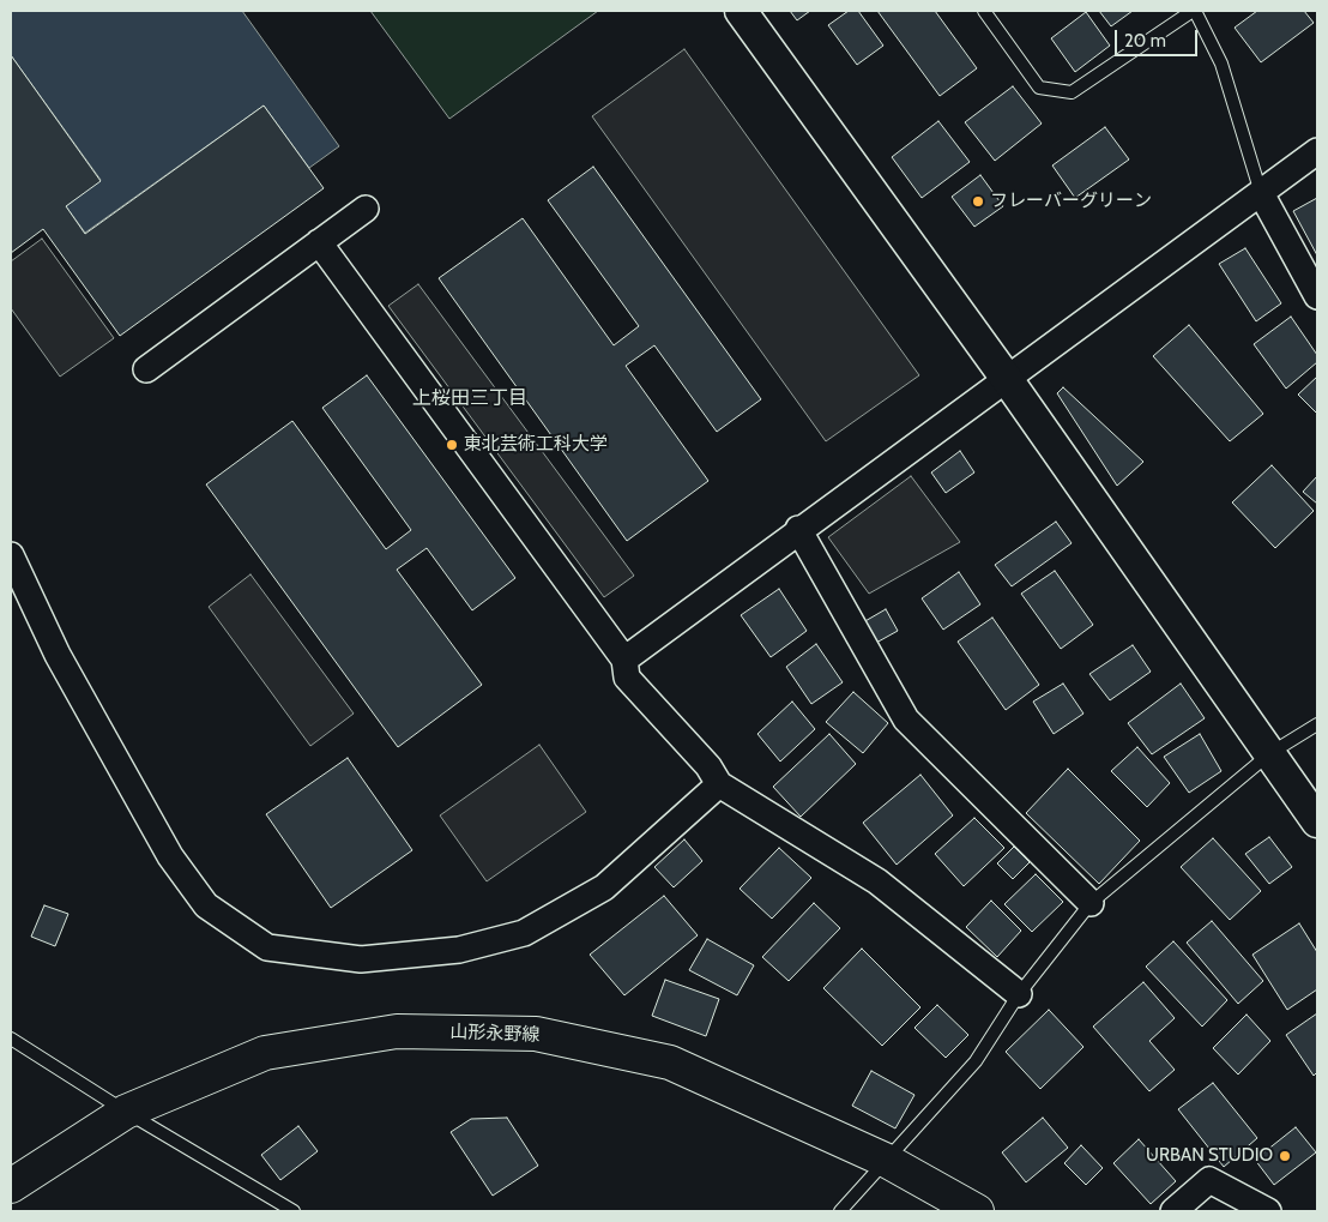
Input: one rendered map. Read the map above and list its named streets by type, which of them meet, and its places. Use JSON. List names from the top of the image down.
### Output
{
  "streets": {
    "main road": ["山形永野線"]
  },
  "districts": ["上桜田三丁目"],
  "places": ["フレーバーグリーン", "東北芸術工科大学", "URBAN STUDIO"],
  "scale_bar": "20 m"
}
